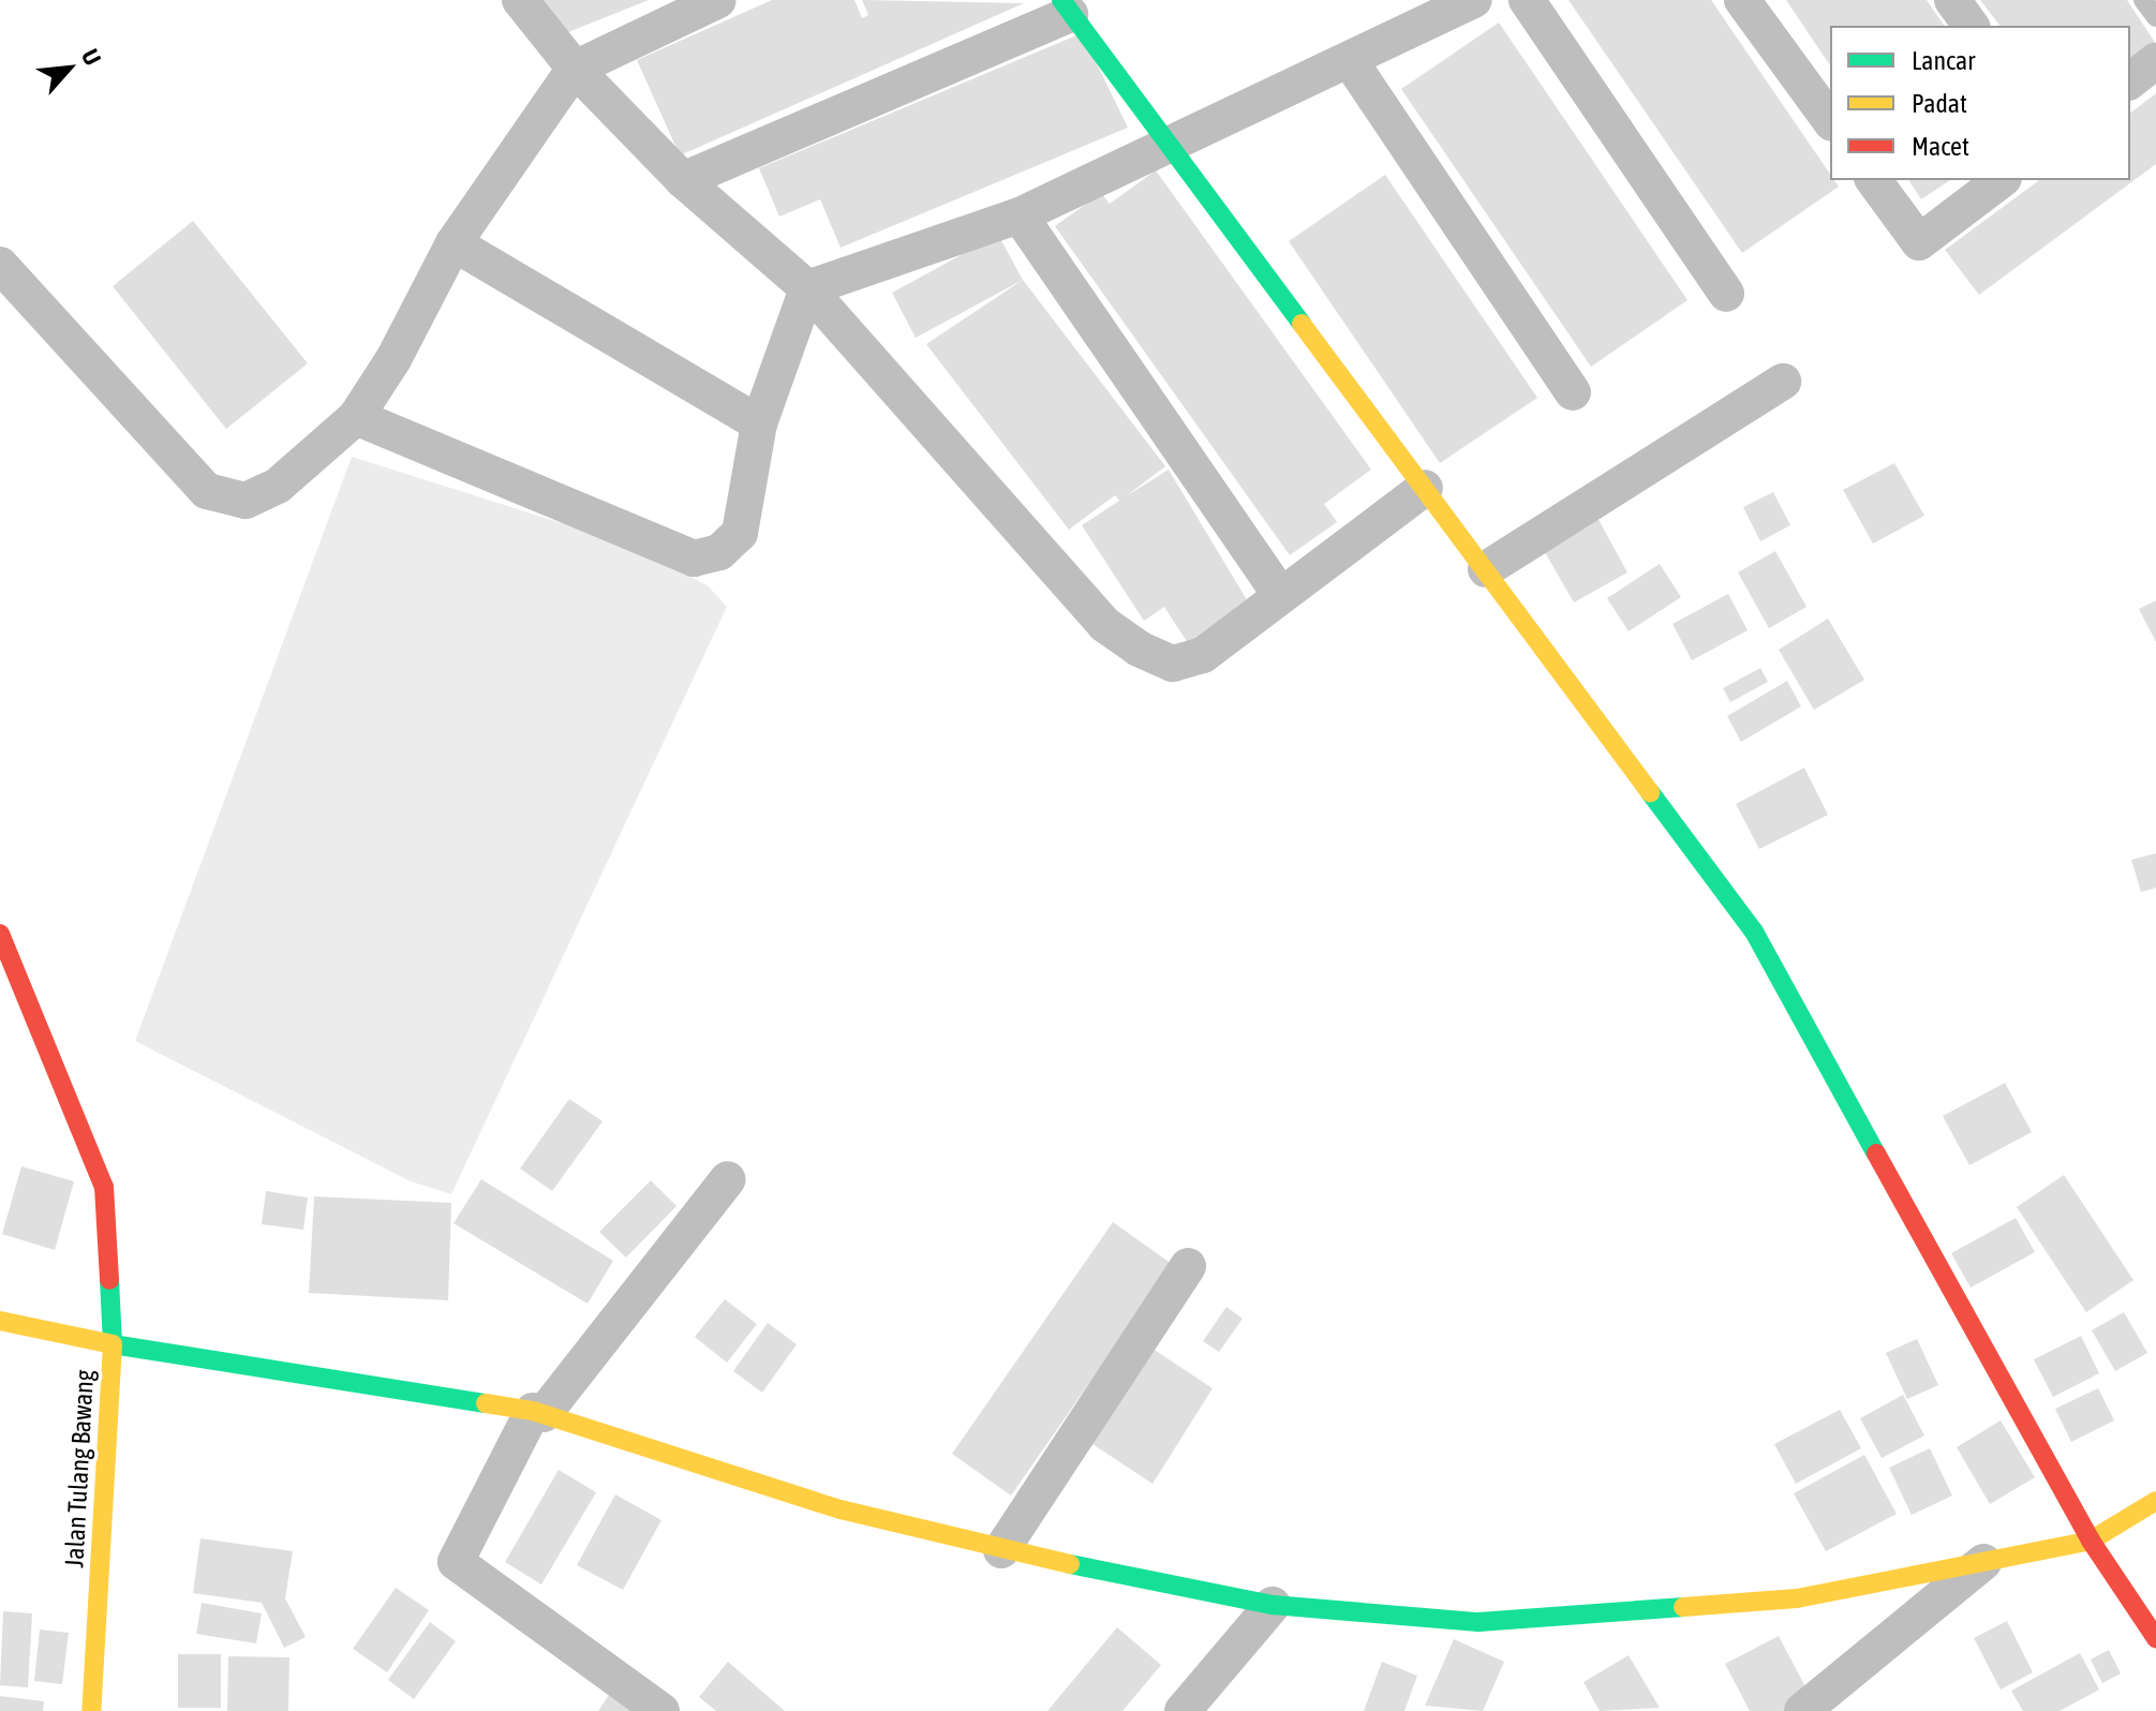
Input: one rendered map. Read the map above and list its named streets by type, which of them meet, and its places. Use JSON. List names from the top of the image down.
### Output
{
  "streets": {
    "street": ["Jalan Tulang Bawang"]
  },
  "legend": ["Lancar", "Padat", "Macet"],
  "north": "top right"
}
